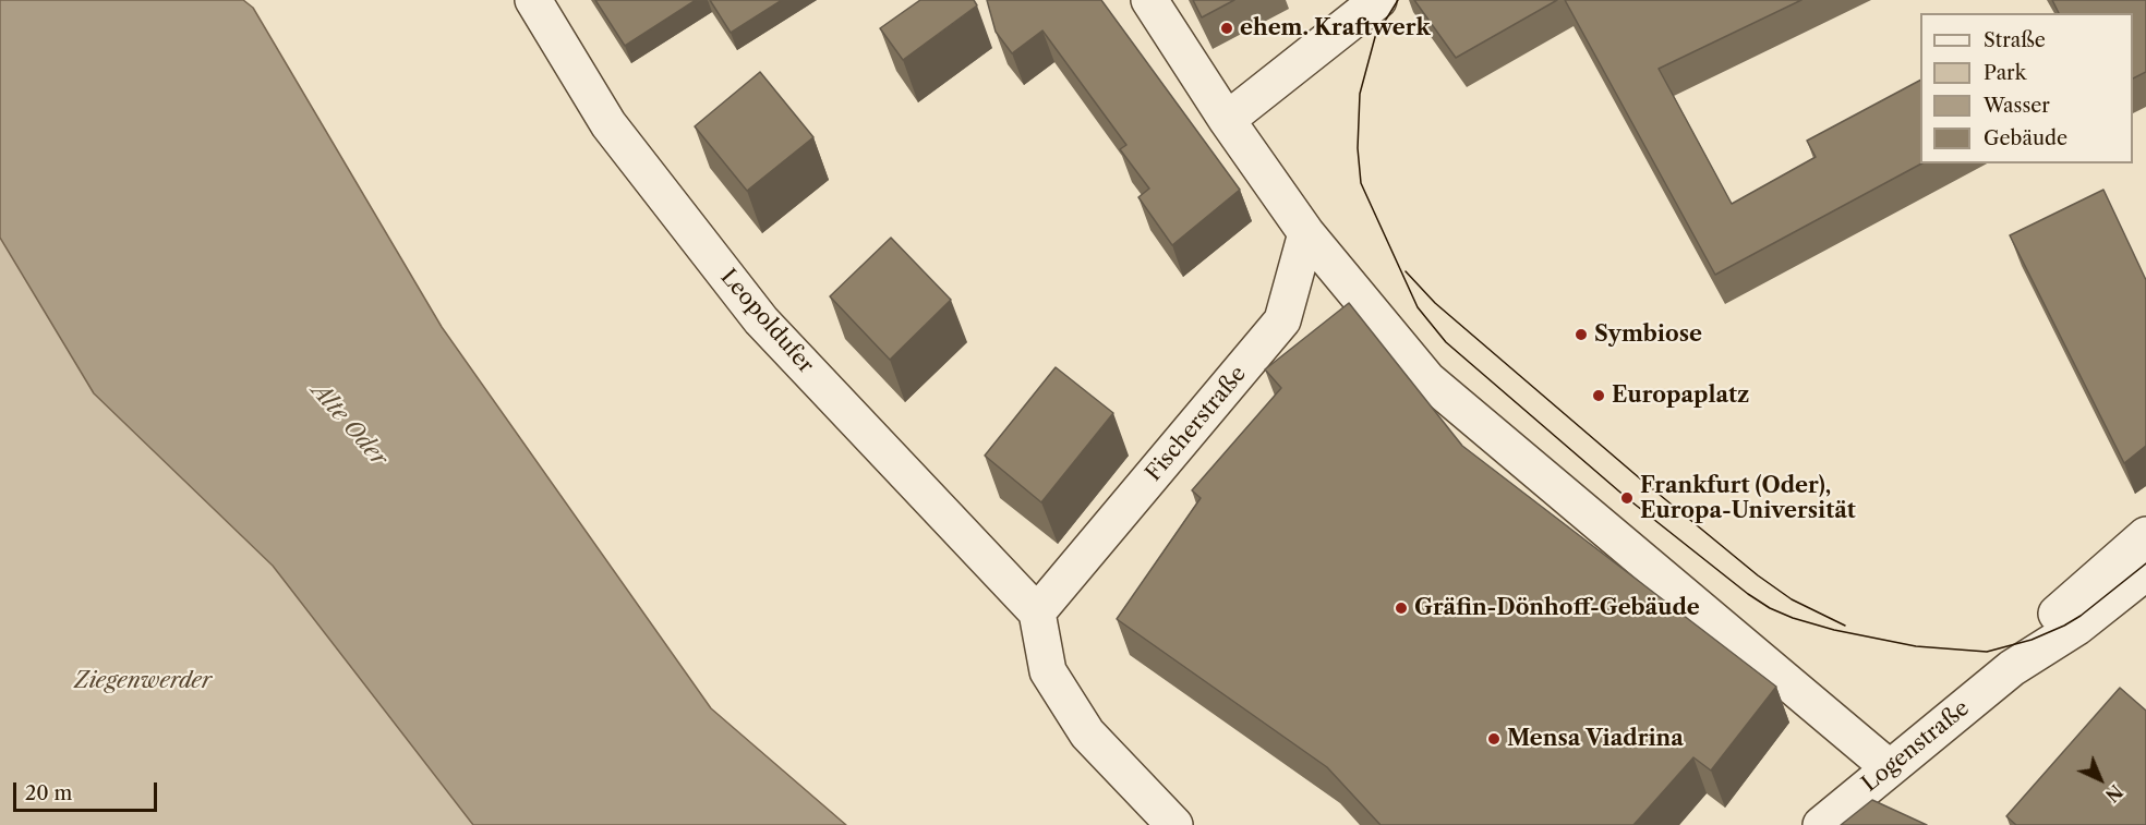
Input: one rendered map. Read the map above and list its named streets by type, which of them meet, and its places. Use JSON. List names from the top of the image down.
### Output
{
  "streets": {
    "street": ["Leopoldufer", "Fischerstraße", "Logenstraße"]
  },
  "crossings": [
    ["Leopoldufer", "Fischerstraße"]
  ],
  "water": ["Alte Oder"],
  "parks": ["Ziegenwerder"],
  "places": [
    "ehem. Kraftwerk",
    "Symbiose",
    "Europaplatz",
    "Frankfurt (Oder), Europa-Universität",
    "Gräfin-Dönhoff-Gebäude",
    "Mensa Viadrina"
  ],
  "legend": [
    "Straße",
    "Park",
    "Wasser",
    "Gebäude"
  ],
  "scale_bar": "20 m",
  "north": "bottom right"
}
